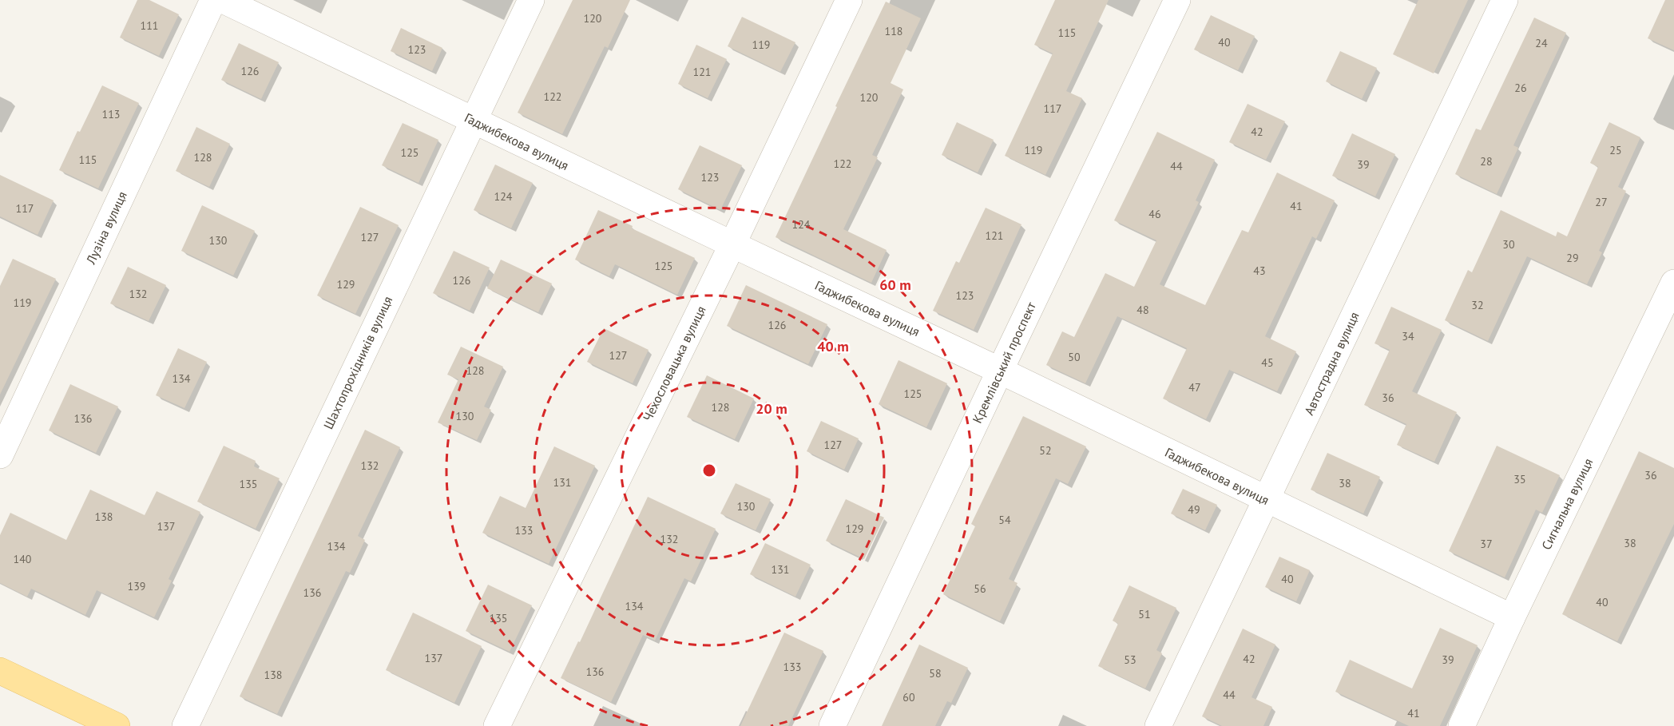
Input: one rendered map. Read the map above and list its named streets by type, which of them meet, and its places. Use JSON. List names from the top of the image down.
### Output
{
  "streets": {
    "street": [
      "Гаджибекова вулиця",
      "Лузіна вулиця",
      "Шахтопрохідників вулиця",
      "Кремлівський проспект",
      "Чехословацька вулиця",
      "Автострадна вулиця",
      "Сигнальна вулиця"
    ]
  },
  "crossings": [
    ["Гаджибекова вулиця", "Шахтопрохідників вулиця"],
    ["Гаджибекова вулиця", "Кремлівський проспект"],
    ["Гаджибекова вулиця", "Чехословацька вулиця"],
    ["Гаджибекова вулиця", "Автострадна вулиця"],
    ["Гаджибекова вулиця", "Сигнальна вулиця"]
  ],
  "house_numbers": [
    "120",
    "111",
    "118",
    "115",
    "40",
    "24",
    "119",
    "123",
    "126",
    "121",
    "26",
    "122",
    "120",
    "117",
    "113",
    "42",
    "119",
    "25",
    "125",
    "128",
    "115",
    "28",
    "122",
    "39",
    "44",
    "123",
    "124",
    "27",
    "41",
    "117",
    "46",
    "124",
    "121",
    "127",
    "130",
    "30",
    "29",
    "125",
    "43",
    "126",
    "129",
    "132",
    "123",
    "119",
    "32",
    "48",
    "126",
    "34",
    "127",
    "50",
    "45",
    "128",
    "134",
    "47",
    "125",
    "36",
    "128",
    "130",
    "136",
    "127",
    "52",
    "132",
    "36",
    "35",
    "131",
    "38",
    "135",
    "130",
    "49",
    "138",
    "54",
    "137",
    "129",
    "133",
    "132",
    "38",
    "37",
    "134",
    "140",
    "131",
    "40",
    "139",
    "56",
    "136",
    "40",
    "134",
    "51",
    "135",
    "137",
    "42",
    "53",
    "39",
    "133",
    "136",
    "58",
    "138",
    "44",
    "60",
    "41"
  ],
  "rings": ["60 m", "40 m", "20 m"]
}
